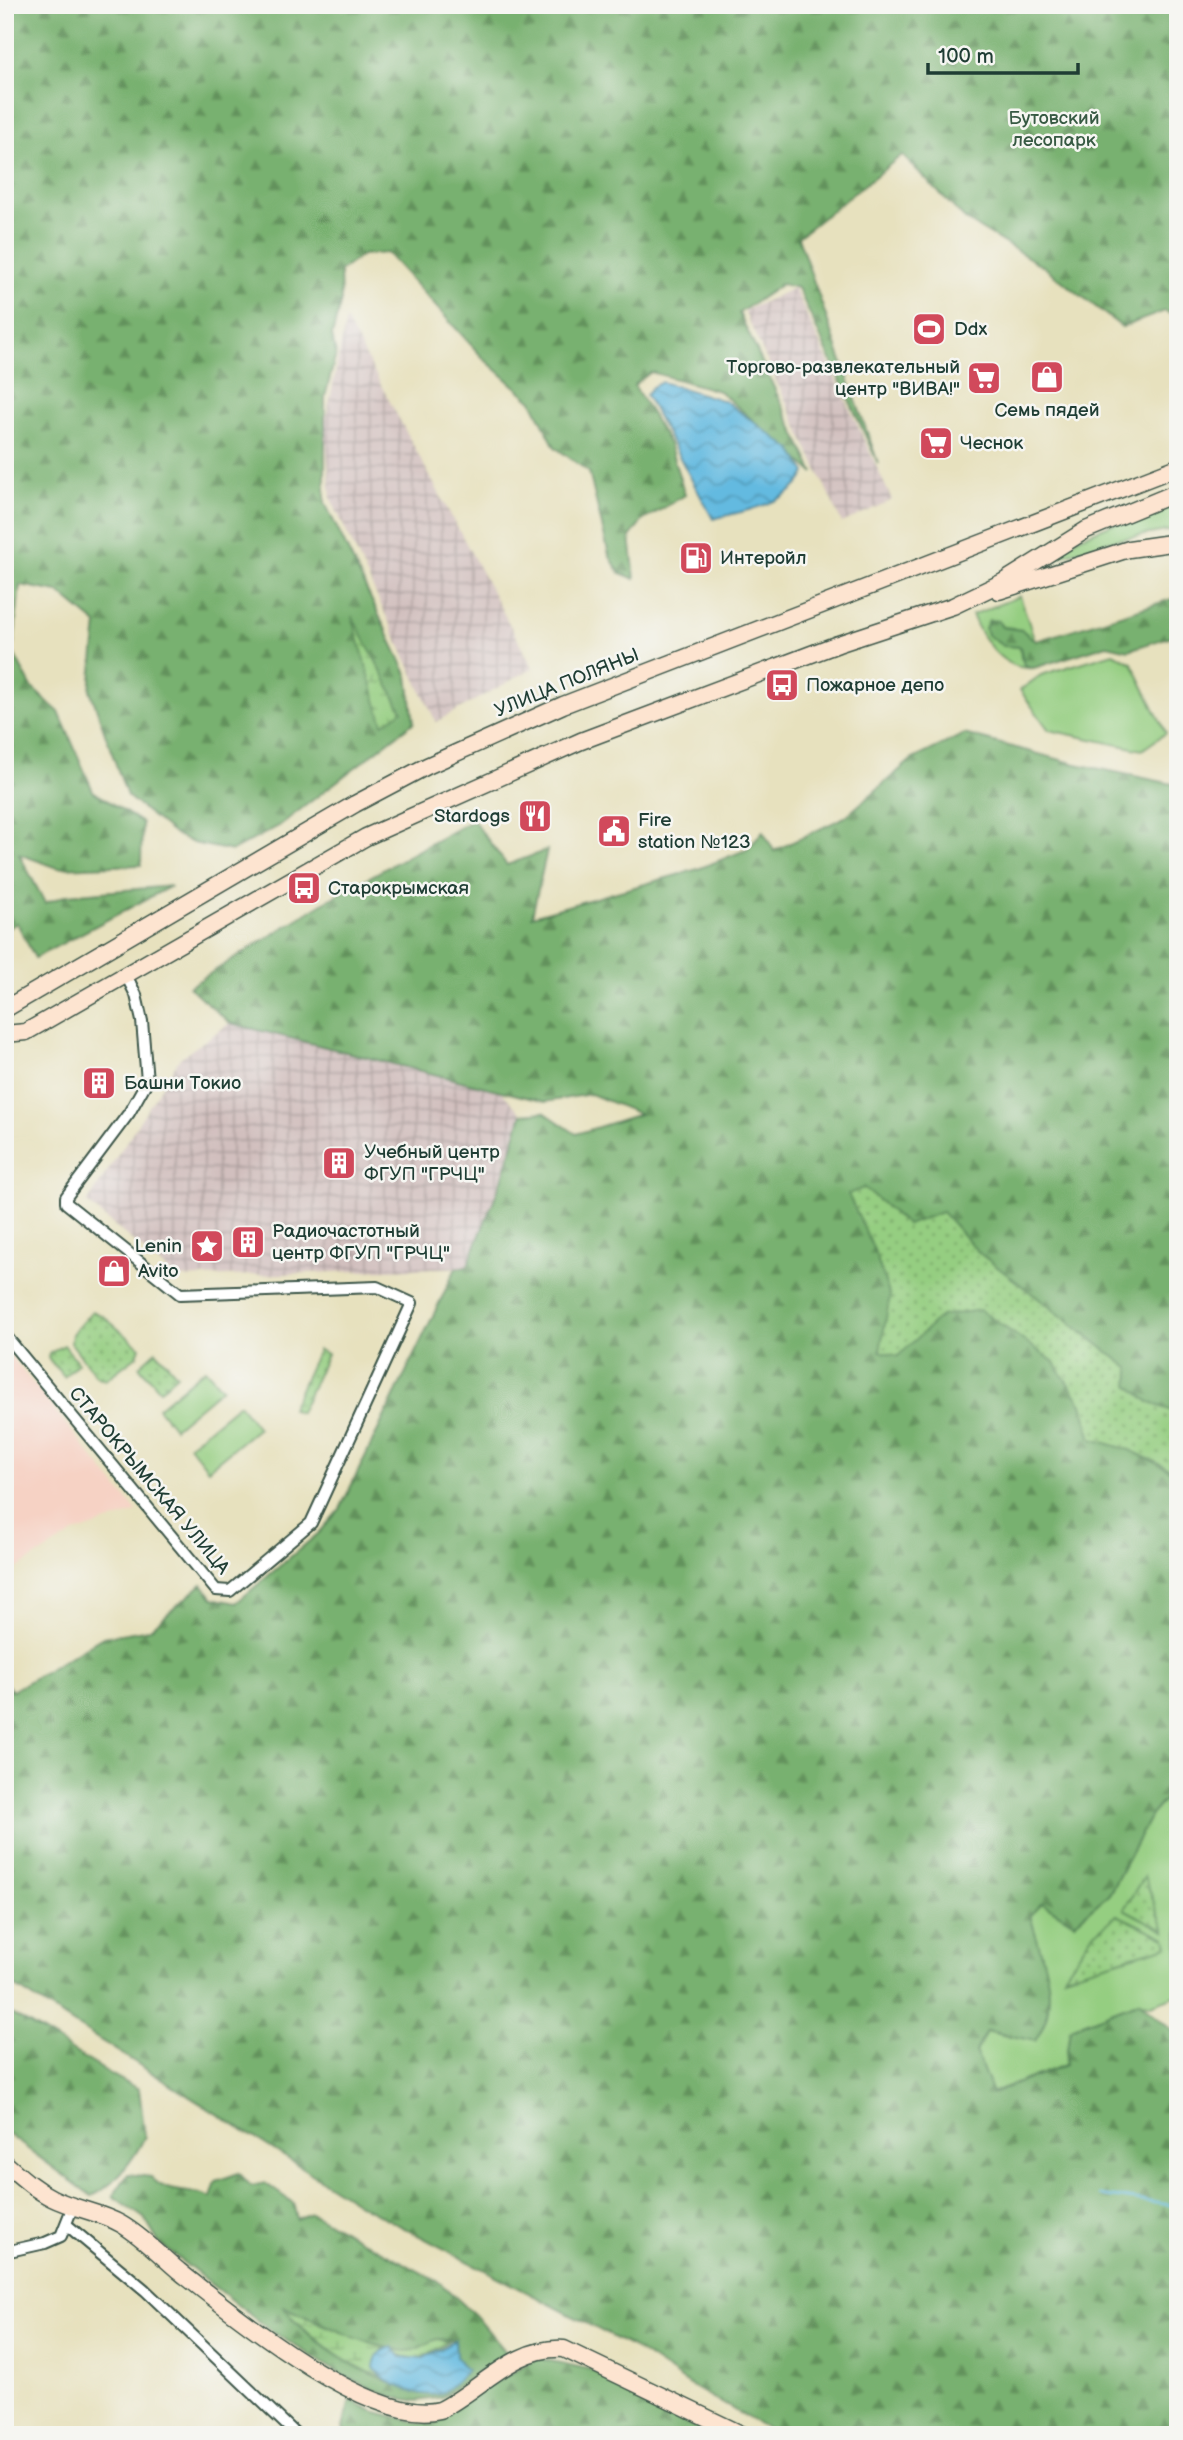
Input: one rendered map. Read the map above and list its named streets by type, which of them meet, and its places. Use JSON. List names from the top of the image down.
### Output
{
  "streets": {
    "main road": ["УЛИЦА ПОЛЯНЫ"],
    "street": ["СТАРОКРЫМСКАЯ УЛИЦА"]
  },
  "parks": ["Бутовский лесопарк"],
  "places": {
    "sports": ["Ddx"],
    "shop": ["Семь пядей", "Avito"],
    "supermarket": ["Торгово-развлекательный центр \"ВИВА!\"", "Чеснок"],
    "fuel station": ["Интеройл"],
    "bus stop": ["Пожарное депо", "Старокрымская"],
    "restaurant": ["Stardogs"],
    "public building": ["Fire station №123"],
    "building": ["Башни Токио", "Учебный центр ФГУП \"ГРЧЦ\"", "Радиочастотный центр ФГУП \"ГРЧЦ\""],
    "place": ["Lenin"]
  },
  "scale_bar": "100 m"
}
